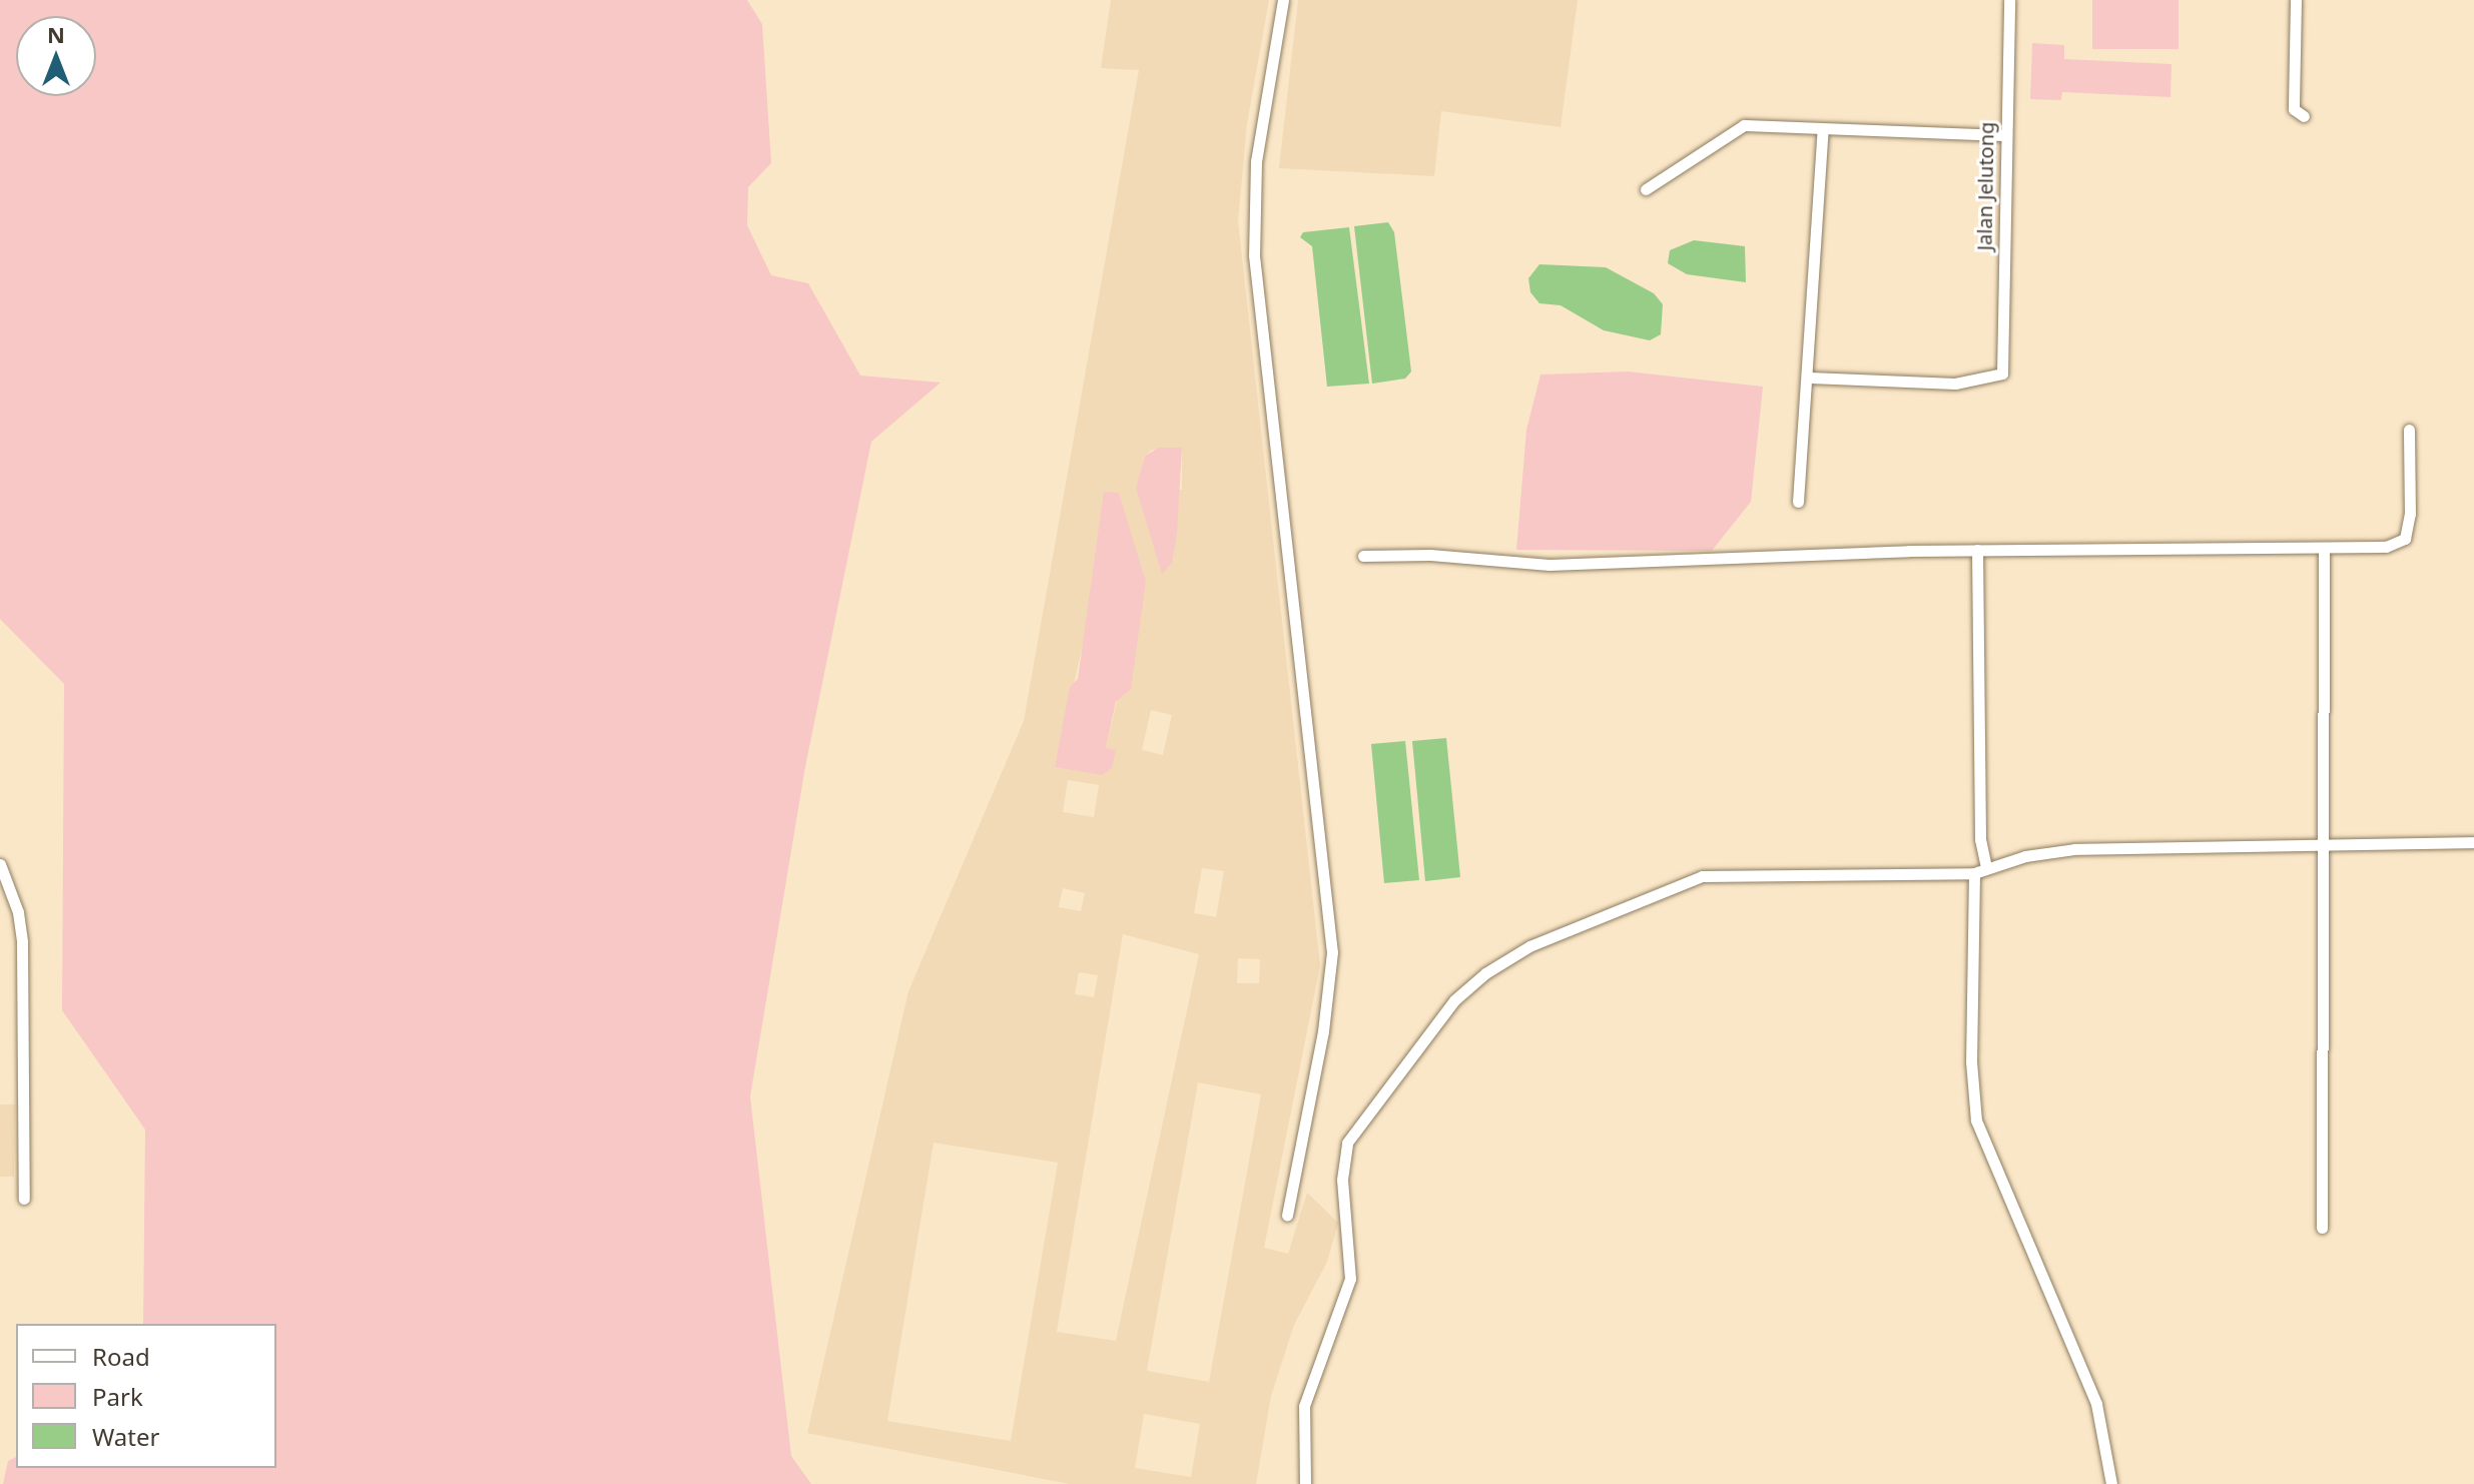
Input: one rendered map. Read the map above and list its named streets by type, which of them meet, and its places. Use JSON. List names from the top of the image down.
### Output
{
  "streets": {
    "street": ["Jalan Jelutong"]
  },
  "legend": ["Road", "Park", "Water"],
  "north": "top"
}
